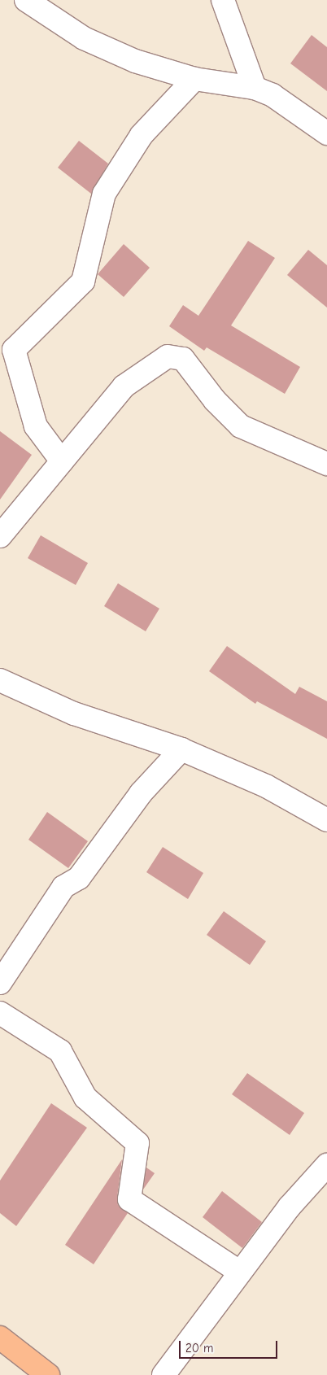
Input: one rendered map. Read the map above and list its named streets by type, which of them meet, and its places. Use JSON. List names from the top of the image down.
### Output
{
  "scale_bar": "20 m"
}
